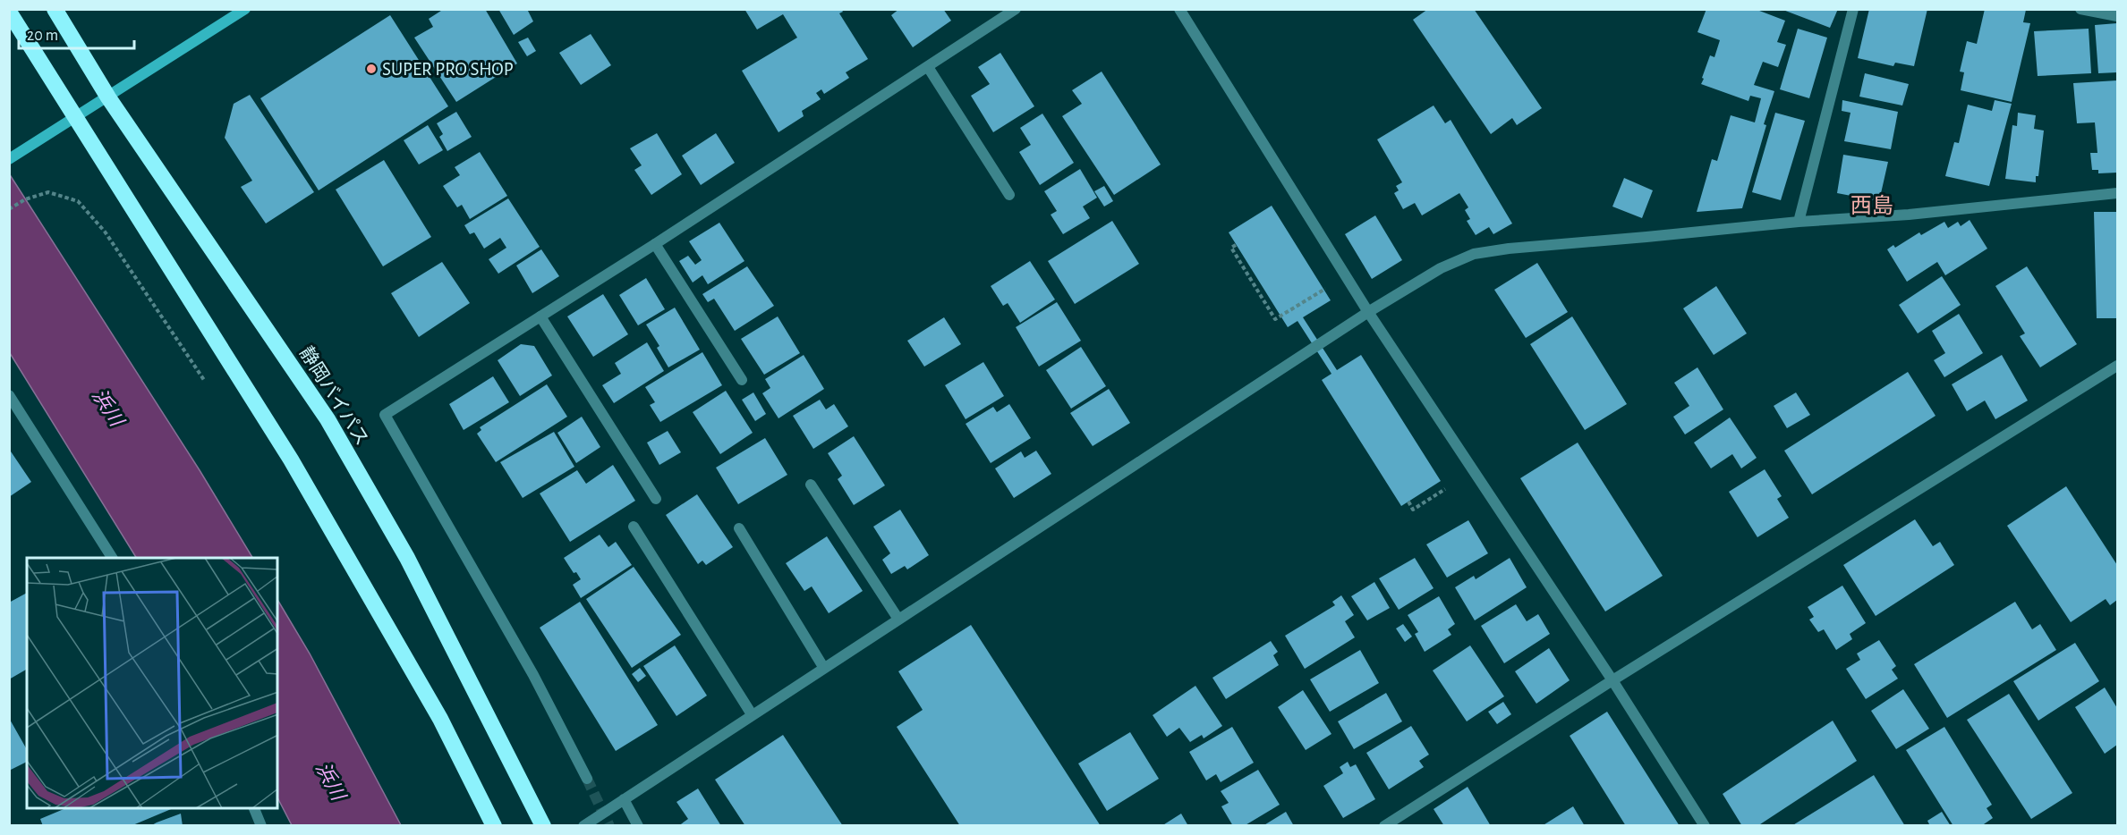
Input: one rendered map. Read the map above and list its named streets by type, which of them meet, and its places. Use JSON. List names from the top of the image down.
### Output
{
  "streets": {
    "highway": ["静岡バイパス"]
  },
  "districts": ["西島"],
  "water": ["浜川"],
  "places": ["SUPER PRO SHOP"],
  "scale_bar": "20 m"
}
